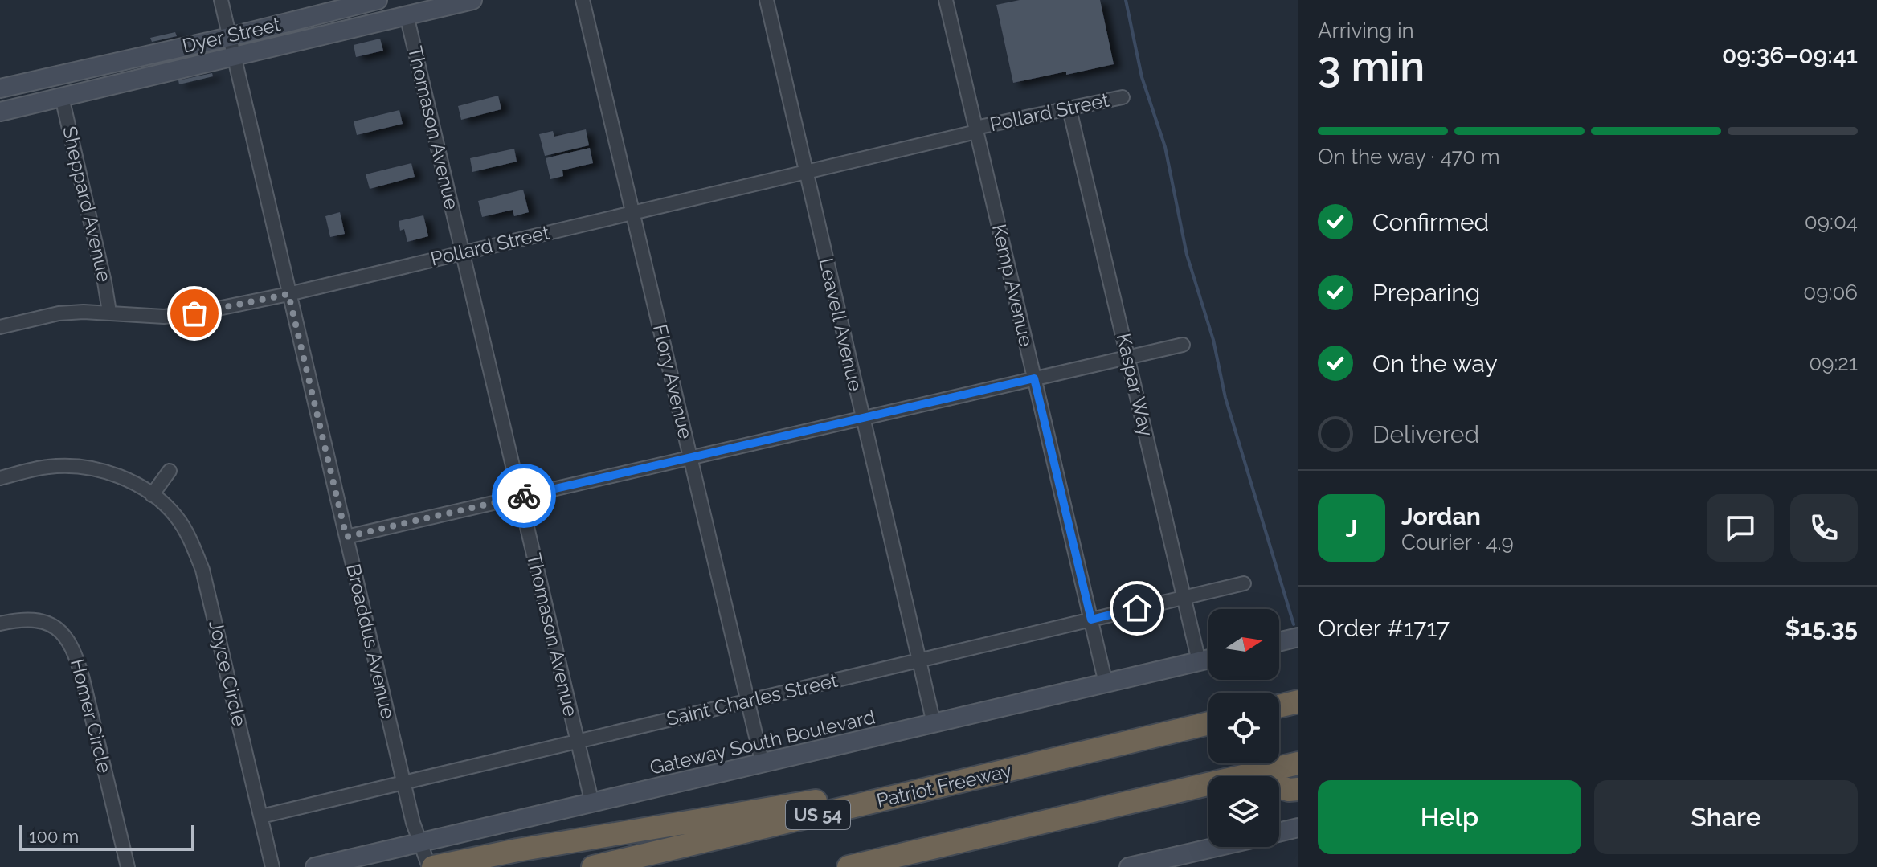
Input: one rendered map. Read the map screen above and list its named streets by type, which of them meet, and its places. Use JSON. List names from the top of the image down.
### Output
{
  "streets": {
    "highway": ["Patriot Freeway", "US 54"],
    "main road": ["Dyer Street", "Gateway South Boulevard"],
    "street": [
      "Pollard Street",
      "Thomason Avenue",
      "Sheppard Avenue",
      "Kemp Avenue",
      "Leavell Avenue",
      "Flory Avenue",
      "Kaspar Way",
      "Broaddus Avenue",
      "Joyce Circle",
      "Saint Charles Street",
      "Homer Circle"
    ]
  },
  "crossings": [
    ["Dyer Street", "Thomason Avenue"],
    ["Dyer Street", "Sheppard Avenue"],
    ["Dyer Street", "Broaddus Avenue"],
    ["Pollard Street", "Thomason Avenue"],
    ["Pollard Street", "Sheppard Avenue"],
    ["Pollard Street", "Kemp Avenue"],
    ["Pollard Street", "Leavell Avenue"],
    ["Pollard Street", "Flory Avenue"],
    ["Pollard Street", "Kaspar Way"],
    ["Pollard Street", "Broaddus Avenue"],
    ["Thomason Avenue", "Saint Charles Street"],
    ["Thomason Avenue", "Gateway South Boulevard"],
    ["Kemp Avenue", "Saint Charles Street"],
    ["Kemp Avenue", "Gateway South Boulevard"],
    ["Leavell Avenue", "Saint Charles Street"],
    ["Leavell Avenue", "Gateway South Boulevard"],
    ["Flory Avenue", "Saint Charles Street"],
    ["Flory Avenue", "Gateway South Boulevard"],
    ["Kaspar Way", "Saint Charles Street"],
    ["Kaspar Way", "Gateway South Boulevard"],
    ["Broaddus Avenue", "Saint Charles Street"],
    ["Broaddus Avenue", "Gateway South Boulevard"],
    ["Joyce Circle", "Saint Charles Street"]
  ],
  "scale_bar": "100 m",
  "north": "right",
  "page": {
    "heading": ["3 min", "Arriving in", "09:36–09:41"],
    "panel": [
      "Jordan",
      "Courier · 4.9",
      "Order #1717",
      "$15.35"
    ],
    "bar": "On the way · 470 m",
    "list": [
      ["Confirmed", "09:04"],
      ["Preparing", "09:06"],
      ["On the way", "09:21"],
      "Delivered"
    ],
    "round": "J",
    "buttons": ["Help", "Share"],
    "scale": "100 m"
  }
}
